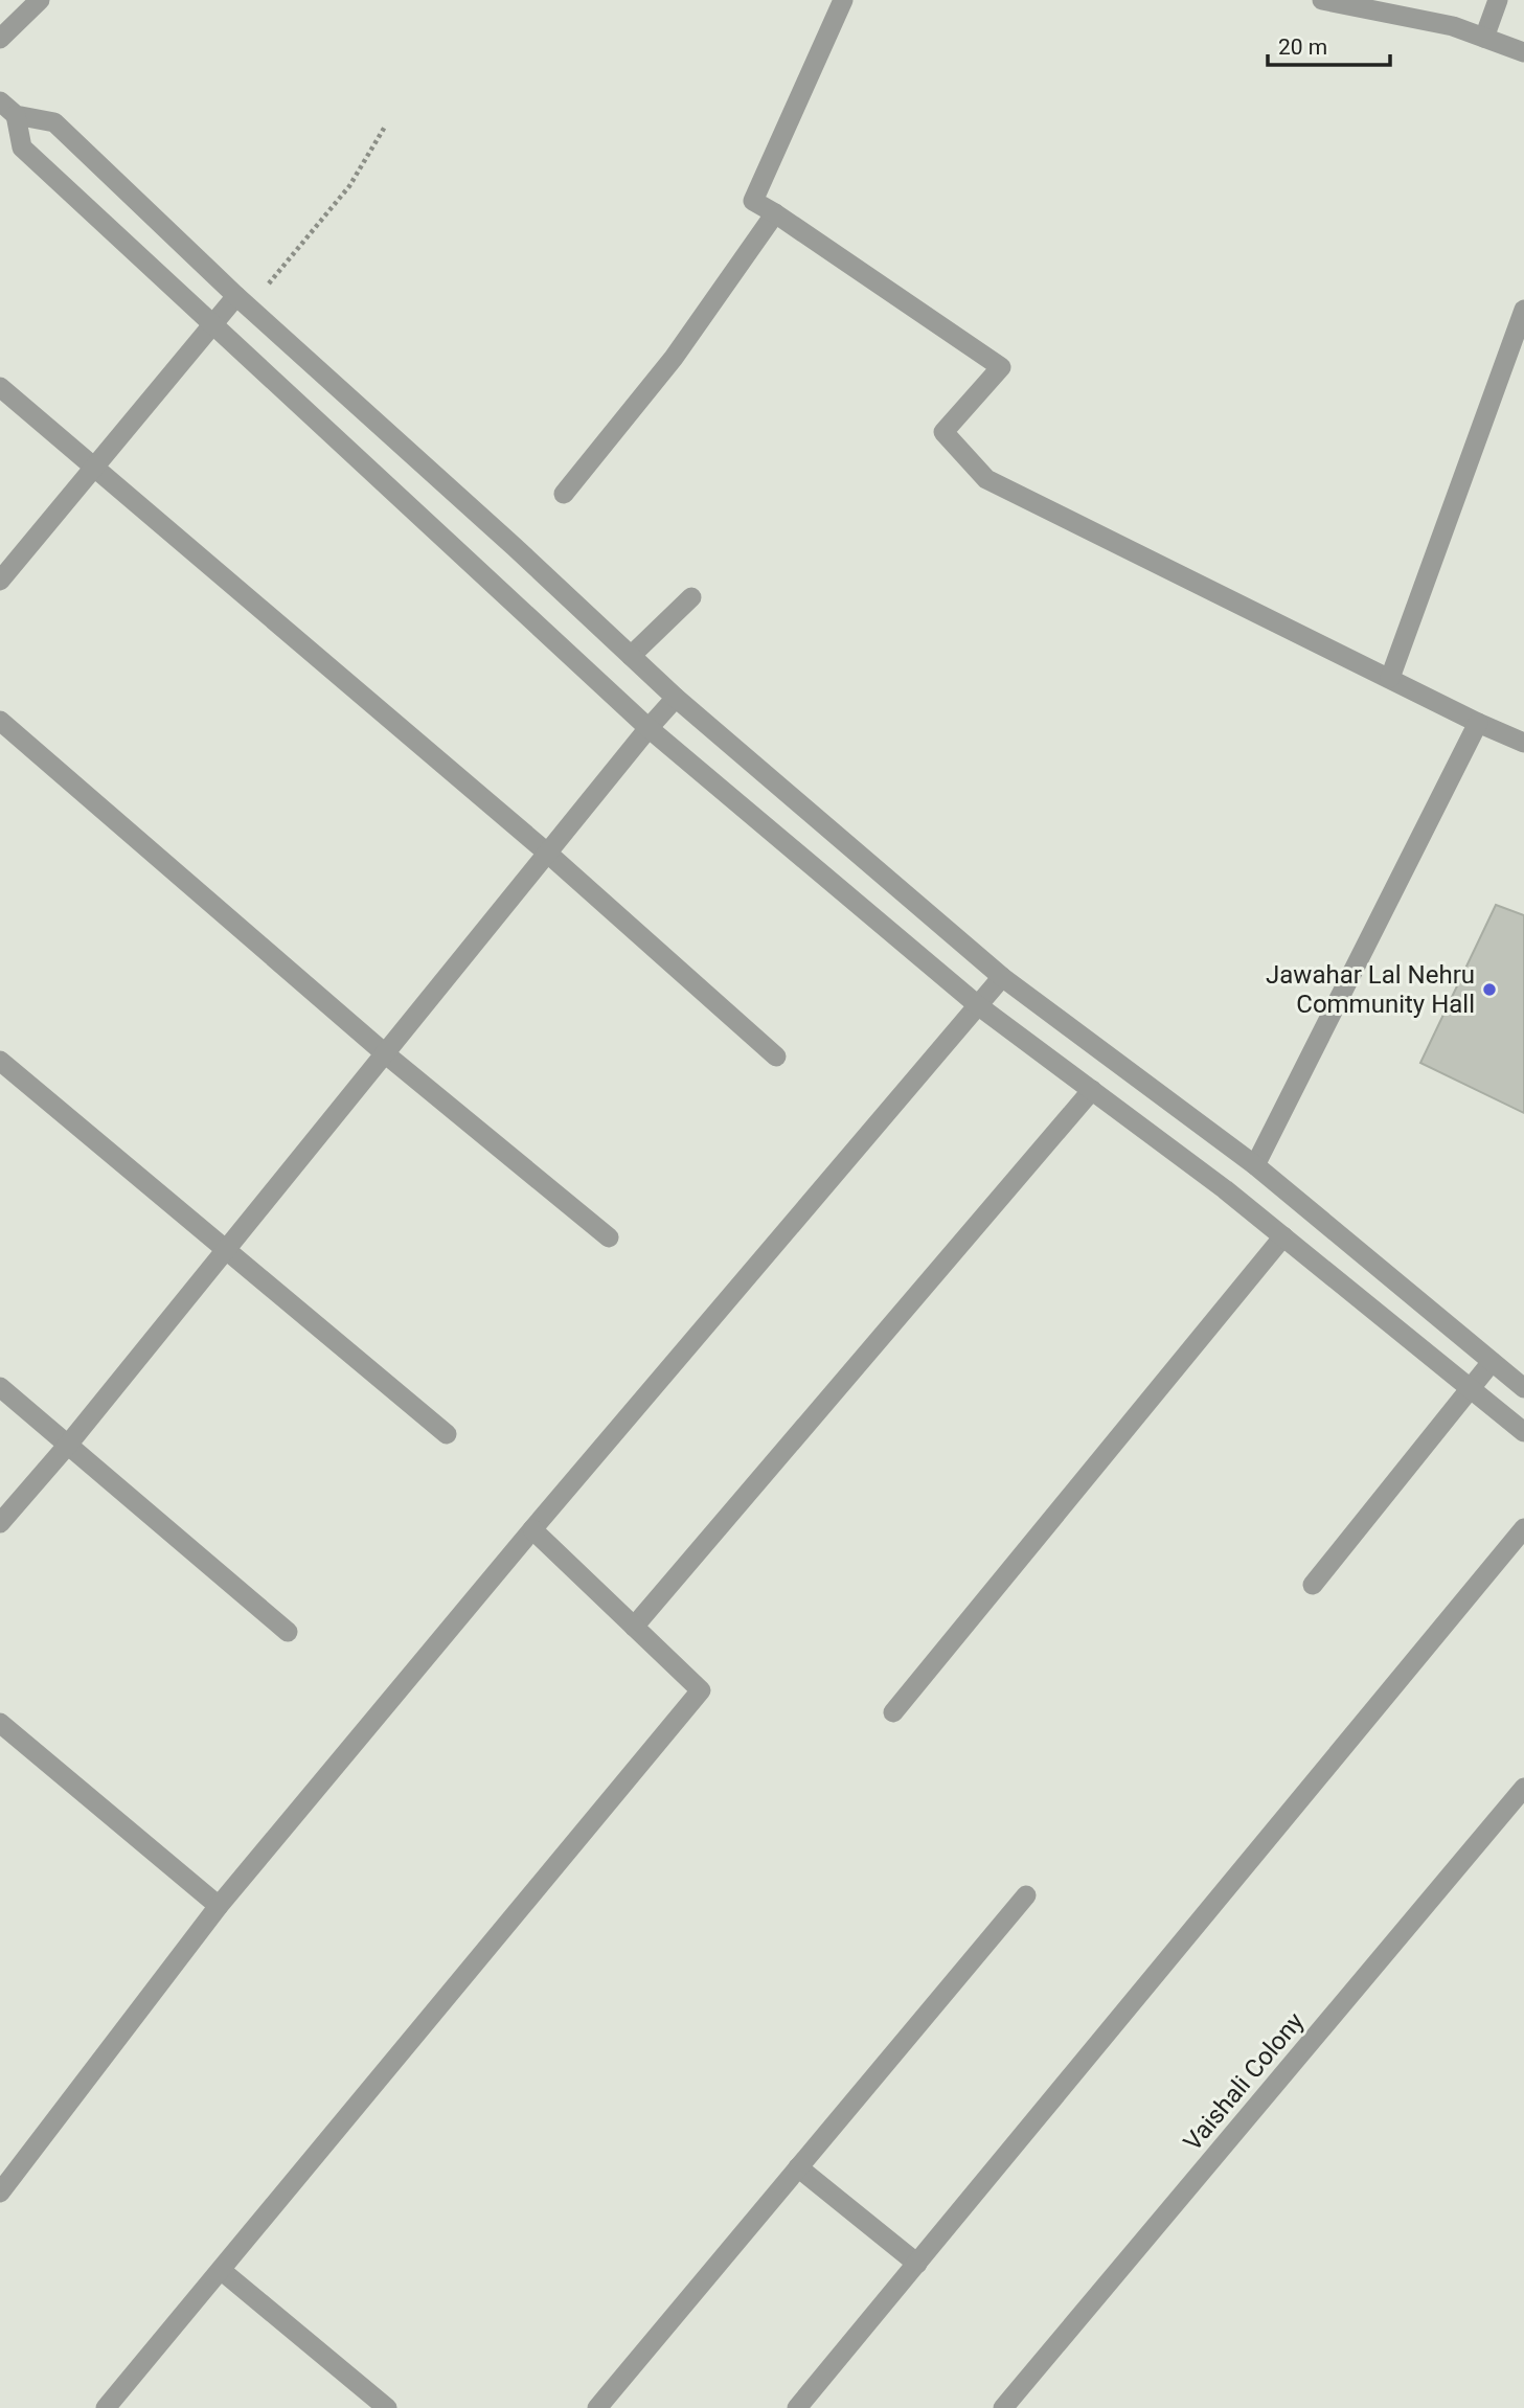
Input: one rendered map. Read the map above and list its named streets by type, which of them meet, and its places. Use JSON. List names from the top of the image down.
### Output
{
  "streets": {
    "street": ["Vaishali Colony"]
  },
  "places": ["Jawahar Lal Nehru Community Hall"],
  "scale_bar": "20 m"
}
